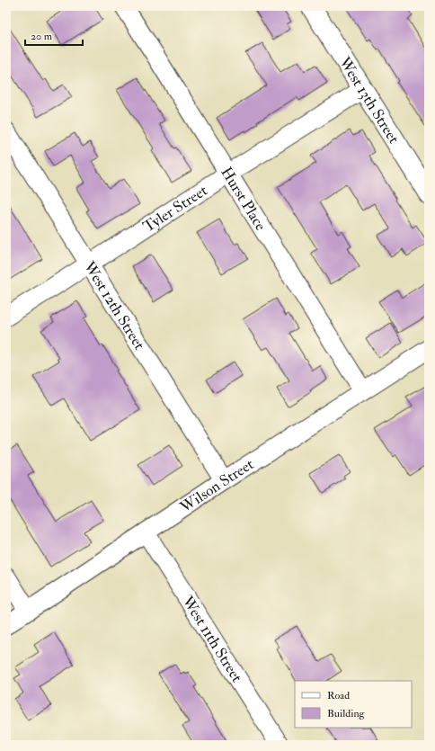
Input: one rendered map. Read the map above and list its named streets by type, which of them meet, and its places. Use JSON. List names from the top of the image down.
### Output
{
  "streets": {
    "street": [
      "West 13th Street",
      "Hurst Place",
      "Tyler Street",
      "West 12th Street",
      "Wilson Street",
      "West 11th Street"
    ]
  },
  "crossings": [
    ["West 13th Street", "Tyler Street"],
    ["Hurst Place", "Tyler Street"],
    ["Hurst Place", "Wilson Street"],
    ["Tyler Street", "West 12th Street"],
    ["West 12th Street", "Wilson Street"],
    ["Wilson Street", "West 11th Street"]
  ],
  "legend": ["Road", "Building"],
  "scale_bar": "20 m"
}
